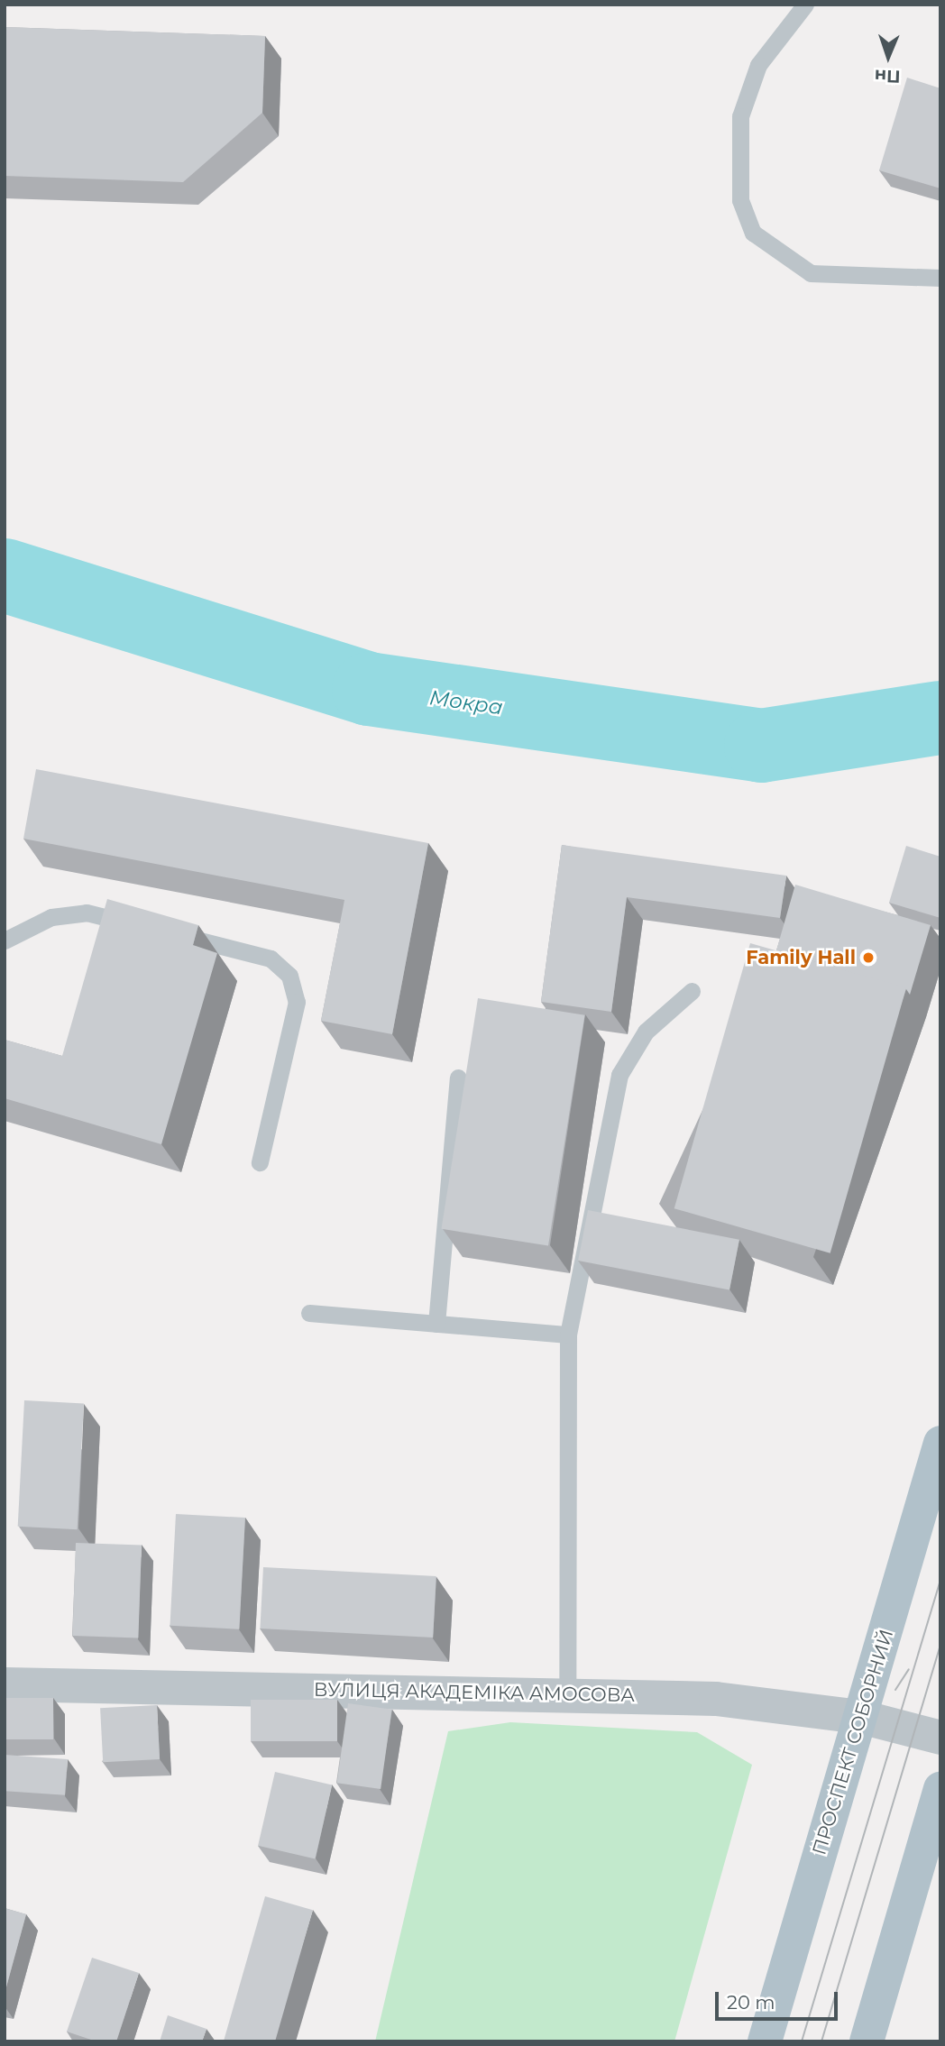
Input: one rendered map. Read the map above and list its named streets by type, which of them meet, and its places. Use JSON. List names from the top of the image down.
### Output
{
  "streets": {
    "main road": ["ПРОСПЕКТ СОБОРНИЙ"],
    "street": ["ВУЛИЦЯ АКАДЕМІКА АМОСОВА"]
  },
  "crossings": [
    ["ВУЛИЦЯ АКАДЕМІКА АМОСОВА", "ПРОСПЕКТ СОБОРНИЙ"]
  ],
  "water": ["Мокра"],
  "places": ["Family Hall"],
  "scale_bar": "20 m",
  "north": "bottom"
}
